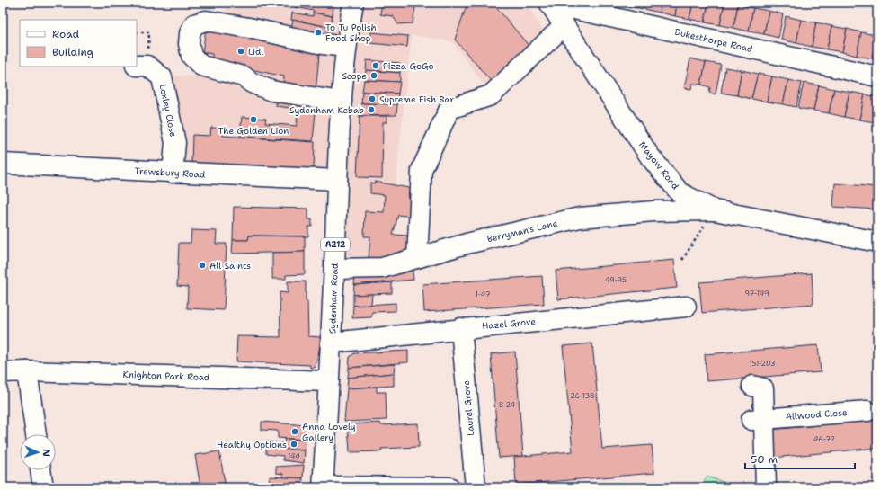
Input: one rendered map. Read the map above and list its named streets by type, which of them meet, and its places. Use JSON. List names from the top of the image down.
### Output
{
  "streets": {
    "street": [
      "Dukesthorpe Road",
      "Loxley Close",
      "Mayow Road",
      "Trewsbury Road",
      "Berryman's Lane",
      "A212",
      "Sydenham Road",
      "Hazel Grove",
      "Knighton Park Road",
      "Laurel Grove",
      "Allwood Close"
    ]
  },
  "crossings": [
    ["Dukesthorpe Road", "Mayow Road"],
    ["Loxley Close", "Trewsbury Road"],
    ["Mayow Road", "Berryman's Lane"],
    ["Trewsbury Road", "Sydenham Road"],
    ["Berryman's Lane", "Sydenham Road"],
    ["Sydenham Road", "Hazel Grove"],
    ["Sydenham Road", "Knighton Park Road"],
    ["Hazel Grove", "Laurel Grove"]
  ],
  "places": [
    "To Tu Polish Food Shop",
    "Lidl",
    "Pizza GoGo",
    "Scope",
    "Supreme Fish Bar",
    "Sydenham Kebab",
    "The Golden Lion",
    "All Saints",
    "Anna Lovely Gallery",
    "Healthy Options"
  ],
  "house_numbers": [
    "49-95",
    "97-149",
    "1-47",
    "151-203",
    "26-138",
    "8-24",
    "46-72",
    "144"
  ],
  "legend": ["Road", "Building"],
  "scale_bar": "50 m",
  "north": "right"
}
